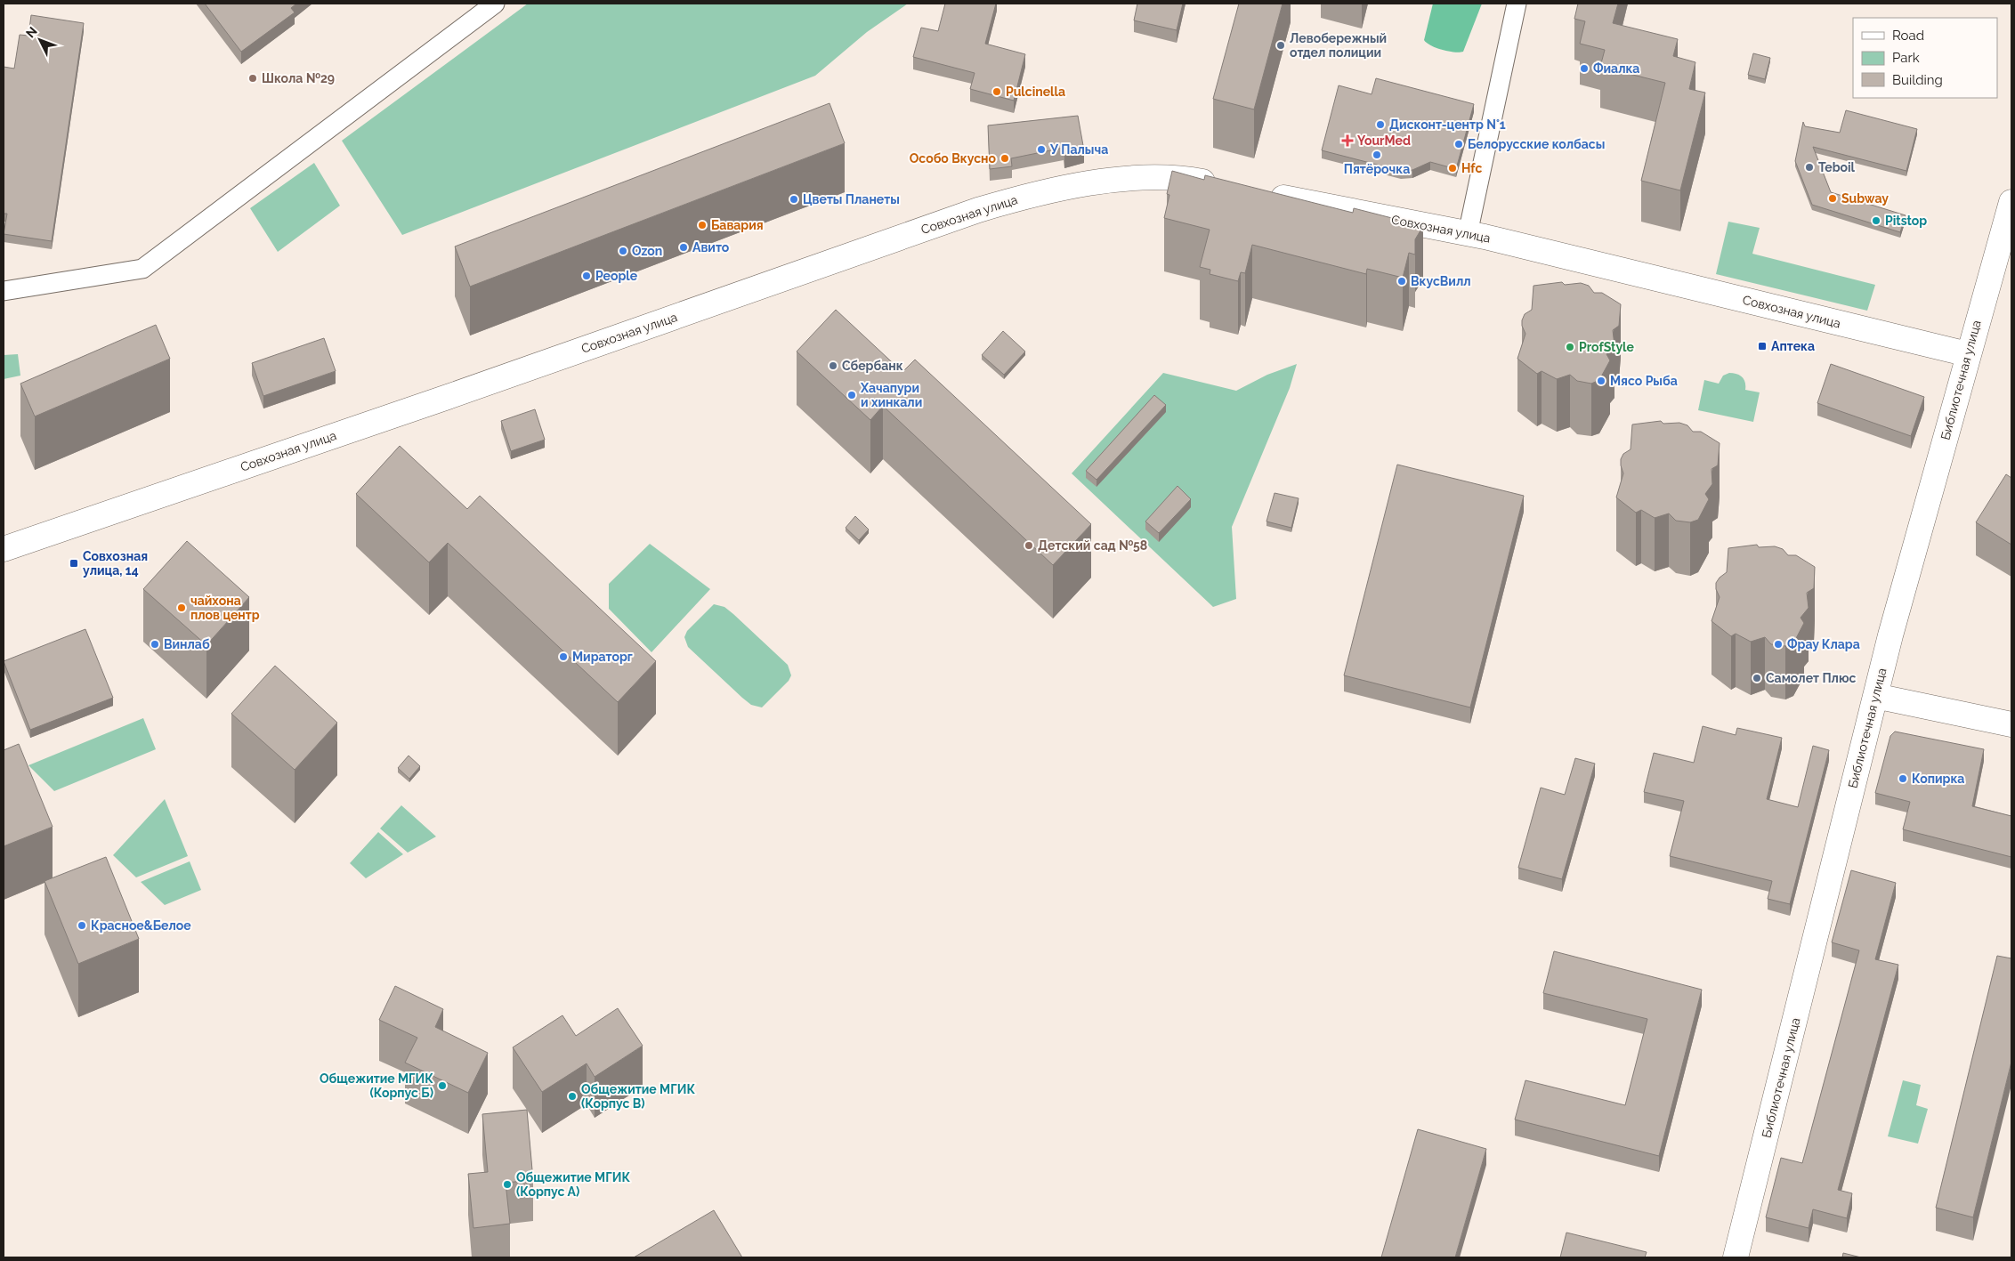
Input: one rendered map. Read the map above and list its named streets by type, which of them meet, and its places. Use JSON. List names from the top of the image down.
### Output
{
  "streets": {
    "street": ["Совхозная улица", "Библиотечная улица"]
  },
  "crossings": [
    ["Совхозная улица", "Библиотечная улица"]
  ],
  "places": {
    "other": [
      "Левобережный отдел полиции",
      "Фиалка",
      "Школа №29",
      "Pulcinella",
      "Дисконт-центр N°1",
      "Белорусские колбасы",
      "У Палыча",
      "Пятёрочка",
      "Особо Вкусно",
      "Teboil",
      "Hfc",
      "Subway",
      "Цветы Планеты",
      "Pitstop",
      "Бавария",
      "Авито",
      "Ozon",
      "People",
      "ВкусВилл",
      "ProfStyle",
      "Сбербанк",
      "Мясо Рыба",
      "Хачапури и хинкали",
      "Детский сад №58",
      "чайхона плов центр",
      "Винлаб",
      "Фрау Клара",
      "Мираторг",
      "Самолет Плюс",
      "Копирка",
      "Красное&Белое",
      "Общежитие МГИК (Корпус Б)",
      "Общежитие МГИК (Корпус В)",
      "Общежитие МГИК (Корпус А)"
    ],
    "health": ["YourMed"],
    "transit": ["Аптека", "Совхозная улица, 14"]
  },
  "legend": ["Road", "Park", "Building"],
  "north": "top left"
}
